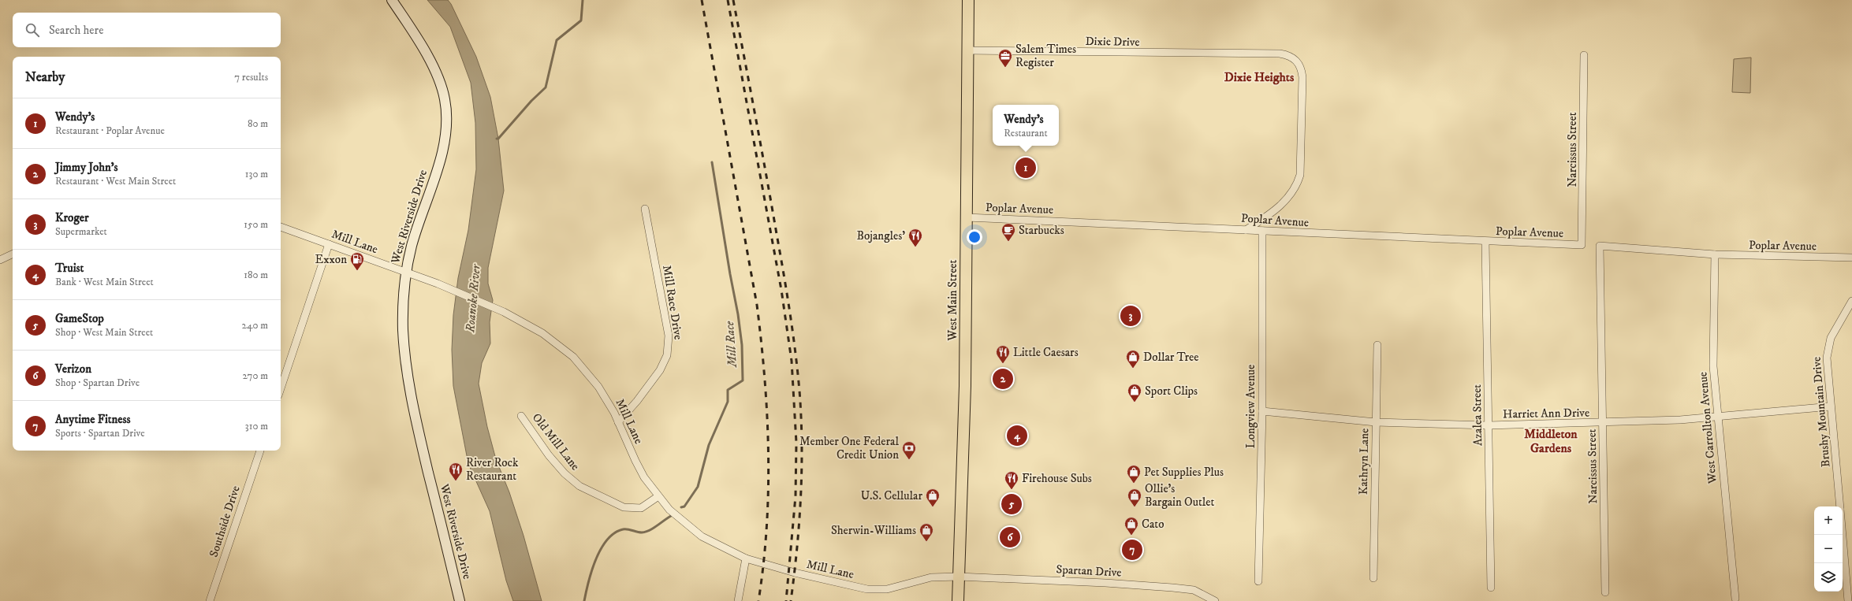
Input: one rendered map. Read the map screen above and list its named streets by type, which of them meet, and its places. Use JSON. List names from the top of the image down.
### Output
{
  "streets": {
    "main road": ["West Main Street"],
    "street": [
      "Dixie Drive",
      "Narcissus Street",
      "Poplar Avenue",
      "West Riverside Drive",
      "Mill Lane",
      "Mill Race Drive",
      "Longview Avenue",
      "Brushy Mountain Drive",
      "Harriet Ann Drive",
      "Azalea Street",
      "West Carrollton Avenue",
      "Old Mill Lane",
      "Kathryn Lane",
      "Southside Drive",
      "Spartan Drive"
    ]
  },
  "crossings": [
    ["Dixie Drive", "Poplar Avenue"],
    ["Dixie Drive", "West Main Street"],
    ["Narcissus Street", "Poplar Avenue"],
    ["Narcissus Street", "Harriet Ann Drive"],
    ["Poplar Avenue", "West Main Street"],
    ["Poplar Avenue", "Longview Avenue"],
    ["Poplar Avenue", "Azalea Street"],
    ["Poplar Avenue", "West Carrollton Avenue"],
    ["West Riverside Drive", "Mill Lane"],
    ["Mill Lane", "West Main Street"],
    ["Mill Lane", "Mill Race Drive"],
    ["Mill Lane", "Old Mill Lane"],
    ["Mill Lane", "Spartan Drive"],
    ["West Main Street", "Spartan Drive"],
    ["Longview Avenue", "Harriet Ann Drive"],
    ["Brushy Mountain Drive", "Harriet Ann Drive"],
    ["Harriet Ann Drive", "Azalea Street"],
    ["Harriet Ann Drive", "West Carrollton Avenue"],
    ["Harriet Ann Drive", "Kathryn Lane"]
  ],
  "districts": ["Dixie Heights", "Middleton Gardens"],
  "water": ["Roanoke River", "Mill Race"],
  "places": {
    "office": ["Salem Times Register"],
    "cafe": ["Starbucks"],
    "restaurant": [
      "Bojangles'",
      "Little Caesars",
      "River Rock Restaurant",
      "Firehouse Subs"
    ],
    "fuel station": ["Exxon"],
    "shop": [
      "Dollar Tree",
      "Sport Clips",
      "Pet Supplies Plus",
      "U.S. Cellular",
      "Ollie's Bargain Outlet",
      "Cato",
      "Sherwin-Williams"
    ],
    "bank": ["Member One Federal Credit Union"]
  },
  "page": {
    "search": "Search here",
    "heading": ["Nearby", "7 results"],
    "list": [
      {
        "mark": "1",
        "name": "Wendy's",
        "note": "Restaurant · Poplar Avenue",
        "value": "80 m"
      },
      {
        "mark": "2",
        "name": "Jimmy John's",
        "note": "Restaurant · West Main Street",
        "value": "130 m"
      },
      {
        "mark": "3",
        "name": "Kroger",
        "note": "Supermarket",
        "value": "150 m"
      },
      {
        "mark": "4",
        "name": "Truist",
        "note": "Bank · West Main Street",
        "value": "180 m"
      },
      {
        "mark": "5",
        "name": "GameStop",
        "note": "Shop · West Main Street",
        "value": "240 m"
      },
      {
        "mark": "6",
        "name": "Verizon",
        "note": "Shop · Spartan Drive",
        "value": "270 m"
      },
      {
        "mark": "7",
        "name": "Anytime Fitness",
        "note": "Sports · Spartan Drive",
        "value": "310 m"
      }
    ],
    "popup": ["Wendy's", "Restaurant"],
    "pins": [
      "1",
      "3",
      "2",
      "4",
      "5",
      "6",
      "7"
    ],
    "map_buttons": ["+", "−"]
  }
}
